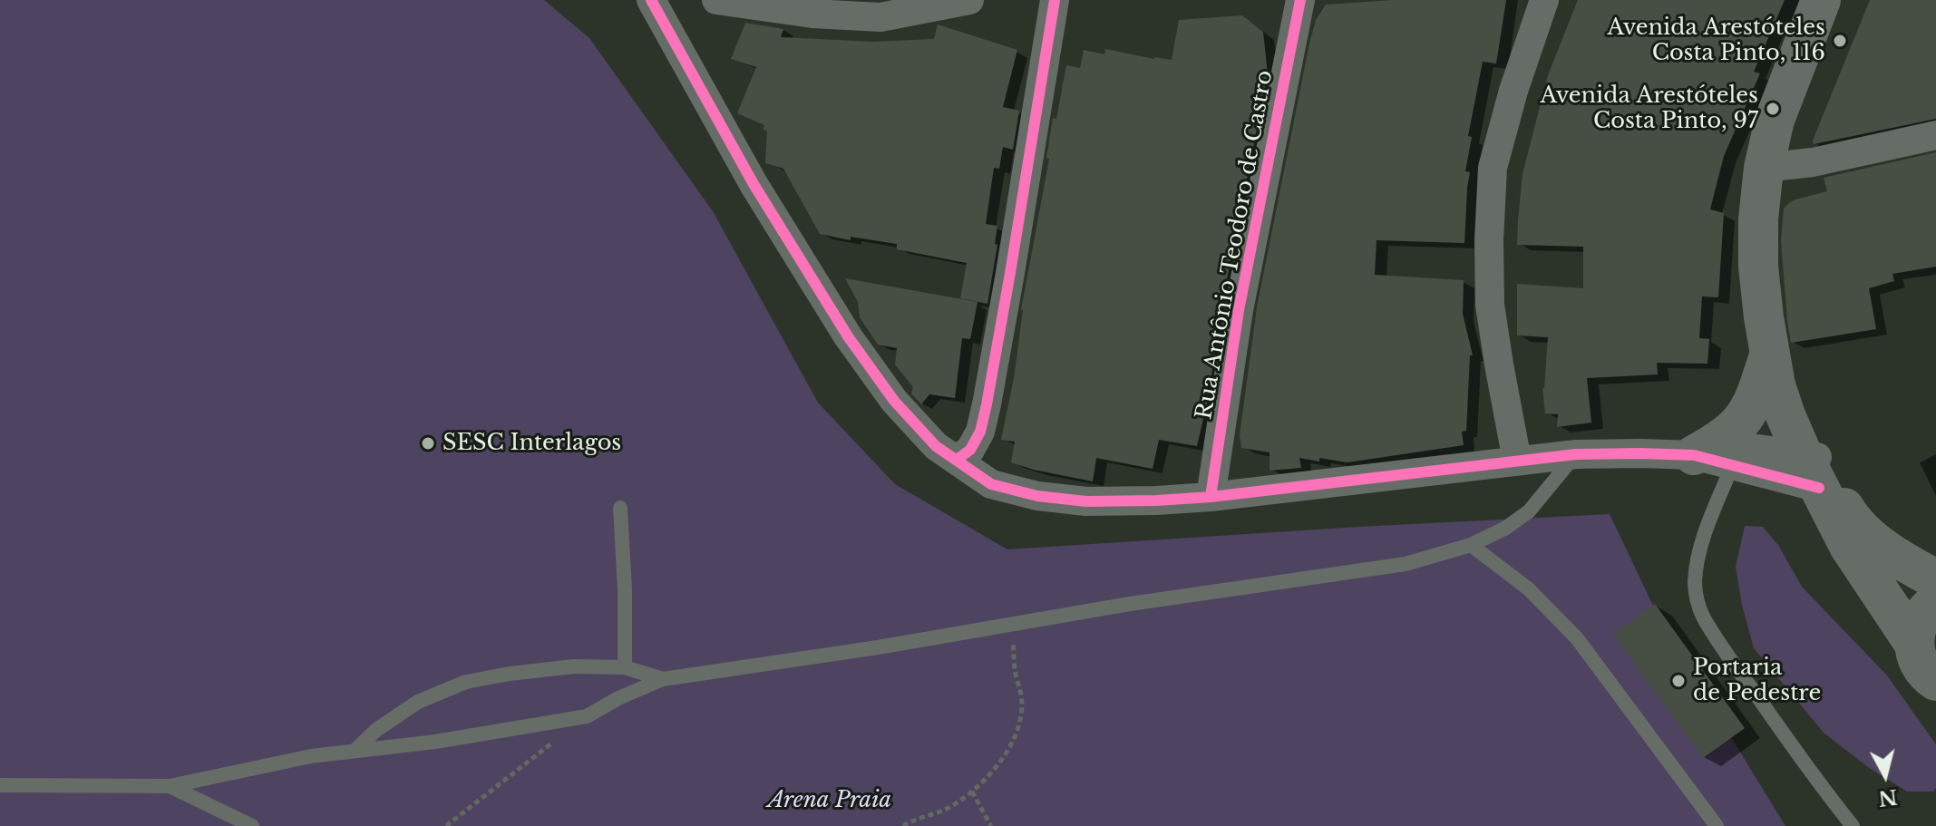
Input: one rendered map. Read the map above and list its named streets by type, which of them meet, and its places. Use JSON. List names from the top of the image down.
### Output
{
  "streets": {
    "street": ["Rua Antônio Teodoro de Castro"]
  },
  "parks": ["Arena Praia"],
  "places": [
    "Avenida Arestóteles Costa Pinto, 116",
    "Avenida Arestóteles Costa Pinto, 97",
    "SESC Interlagos",
    "Portaria de Pedestre"
  ],
  "north": "bottom"
}
